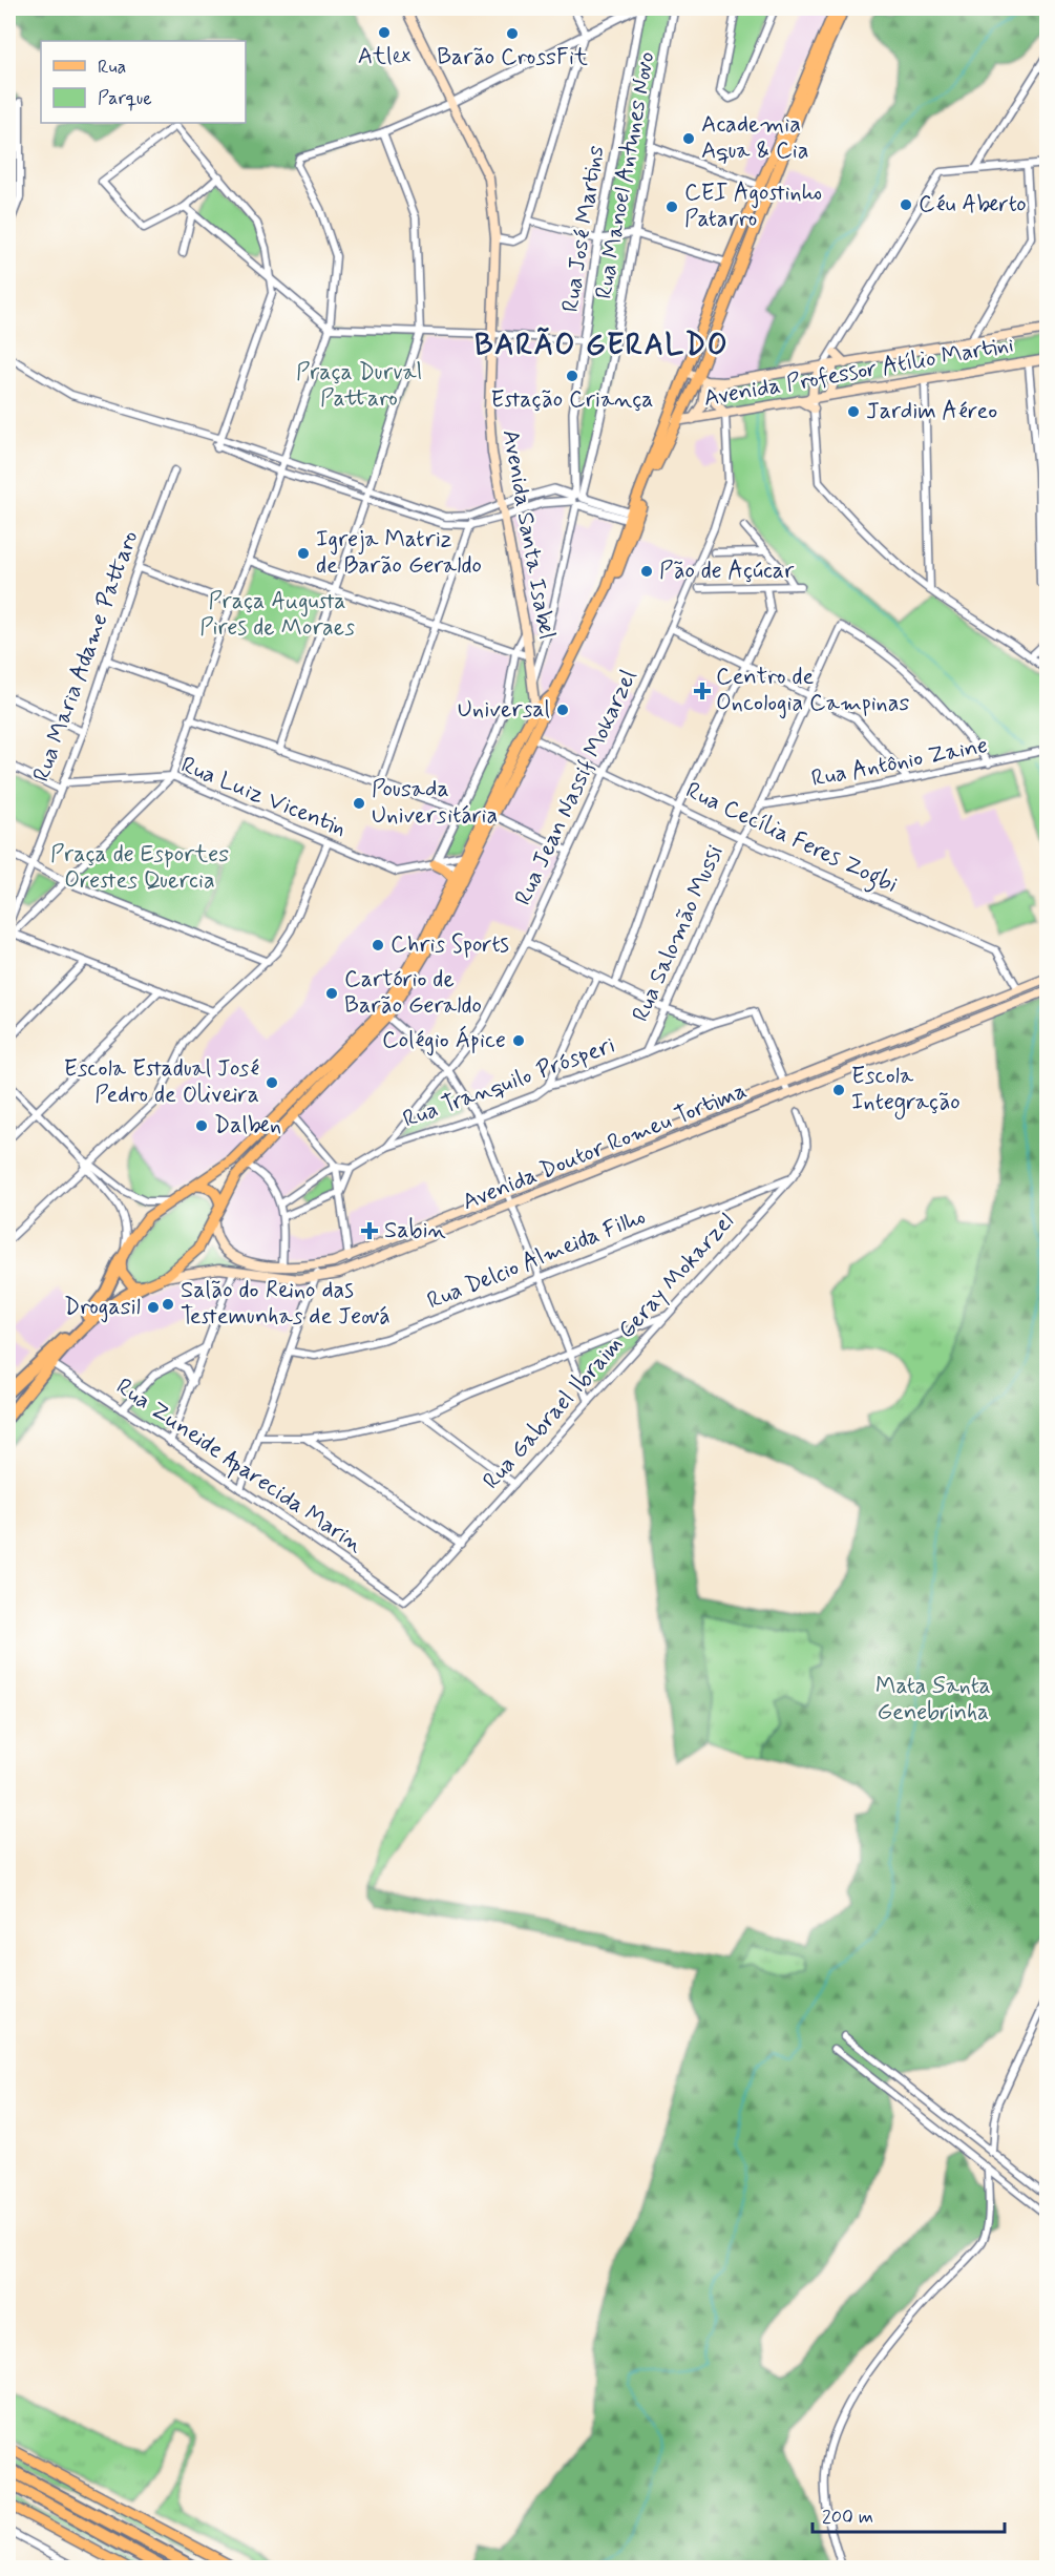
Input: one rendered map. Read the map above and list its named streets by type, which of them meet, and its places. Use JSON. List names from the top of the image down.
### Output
{
  "streets": {
    "main road": ["Avenida Professor Atílio Martini", "Avenida Santa Isabel", "Avenida Doutor Romeu Tortima"],
    "street": [
      "Rua Manoel Antunes Novo",
      "Rua José Martins",
      "Rua Maria Adame Pattaro",
      "Rua Antônio Zaine",
      "Rua Jean Nassif Mokarzel",
      "Rua Luiz Vicentin",
      "Rua Cecília Feres Zogbi",
      "Rua Salomão Mussi",
      "Rua Tranquilo Prósperi",
      "Rua Delcio Almeida Filho",
      "Rua Gabrael Ibraim Geray Mokarzel",
      "Rua Zuneide Aparecida Marin"
    ]
  },
  "crossings": [
    ["Rua Manoel Antunes Novo", "Rua José Martins"],
    ["Rua José Martins", "Avenida Santa Isabel"],
    ["Avenida Professor Atílio Martini", "Rua Jean Nassif Mokarzel"],
    ["Rua Maria Adame Pattaro", "Rua Luiz Vicentin"],
    ["Rua Antônio Zaine", "Rua Salomão Mussi"],
    ["Rua Jean Nassif Mokarzel", "Rua Cecília Feres Zogbi"],
    ["Rua Jean Nassif Mokarzel", "Rua Tranquilo Prósperi"],
    ["Rua Cecília Feres Zogbi", "Rua Salomão Mussi"],
    ["Rua Cecília Feres Zogbi", "Avenida Doutor Romeu Tortima"],
    ["Rua Salomão Mussi", "Rua Tranquilo Prósperi"],
    ["Rua Tranquilo Prósperi", "Avenida Doutor Romeu Tortima"],
    ["Rua Delcio Almeida Filho", "Rua Gabrael Ibraim Geray Mokarzel"],
    ["Rua Gabrael Ibraim Geray Mokarzel", "Rua Zuneide Aparecida Marin"]
  ],
  "districts": ["BARÃO GERALDO"],
  "parks": [
    "Praça Durval Pattaro",
    "Praça Augusta Pires de Moraes",
    "Praça de Esportes Orestes Quercia",
    "Mata Santa Genebrinha"
  ],
  "places": {
    "other": [
      "Atlex",
      "Barão CrossFit",
      "Academia Aqua & Cia",
      "Céu Aberto",
      "CEI Agostinho Patarro",
      "Estação Criança",
      "Jardim Aéreo",
      "Igreja Matriz de Barão Geraldo",
      "Pão de Açúcar",
      "Universal",
      "Pousada Universitária",
      "Chris Sports",
      "Cartório de Barão Geraldo",
      "Colégio Ápice",
      "Escola Estadual José Pedro de Oliveira",
      "Escola Integração",
      "Dalben",
      "Salão do Reino das Testemunhas de Jeová",
      "Drogasil"
    ],
    "health": ["Centro de Oncologia Campinas", "Sabin"]
  },
  "legend": ["Rua", "Parque"],
  "scale_bar": "200 m"
}
